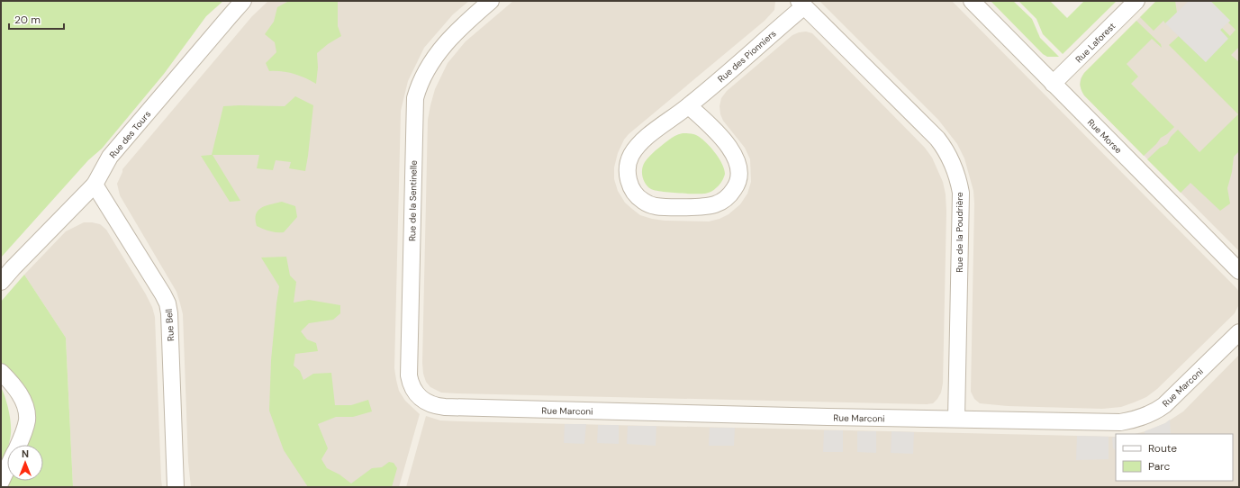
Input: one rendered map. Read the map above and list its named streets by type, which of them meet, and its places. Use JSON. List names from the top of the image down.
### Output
{
  "streets": {
    "street": [
      "Rue Laforest",
      "Rue des Pionniers",
      "Rue des Tours",
      "Rue Morse",
      "Rue de la Sentinelle",
      "Rue de la Poudrière",
      "Rue Bell",
      "Rue Marconi"
    ]
  },
  "crossings": [
    ["Rue Laforest", "Rue Morse"],
    ["Rue des Pionniers", "Rue de la Poudrière"],
    ["Rue des Tours", "Rue Bell"],
    ["Rue de la Sentinelle", "Rue Marconi"],
    ["Rue de la Poudrière", "Rue Marconi"]
  ],
  "legend": ["Route", "Parc"],
  "scale_bar": "20 m",
  "north": "top"
}
